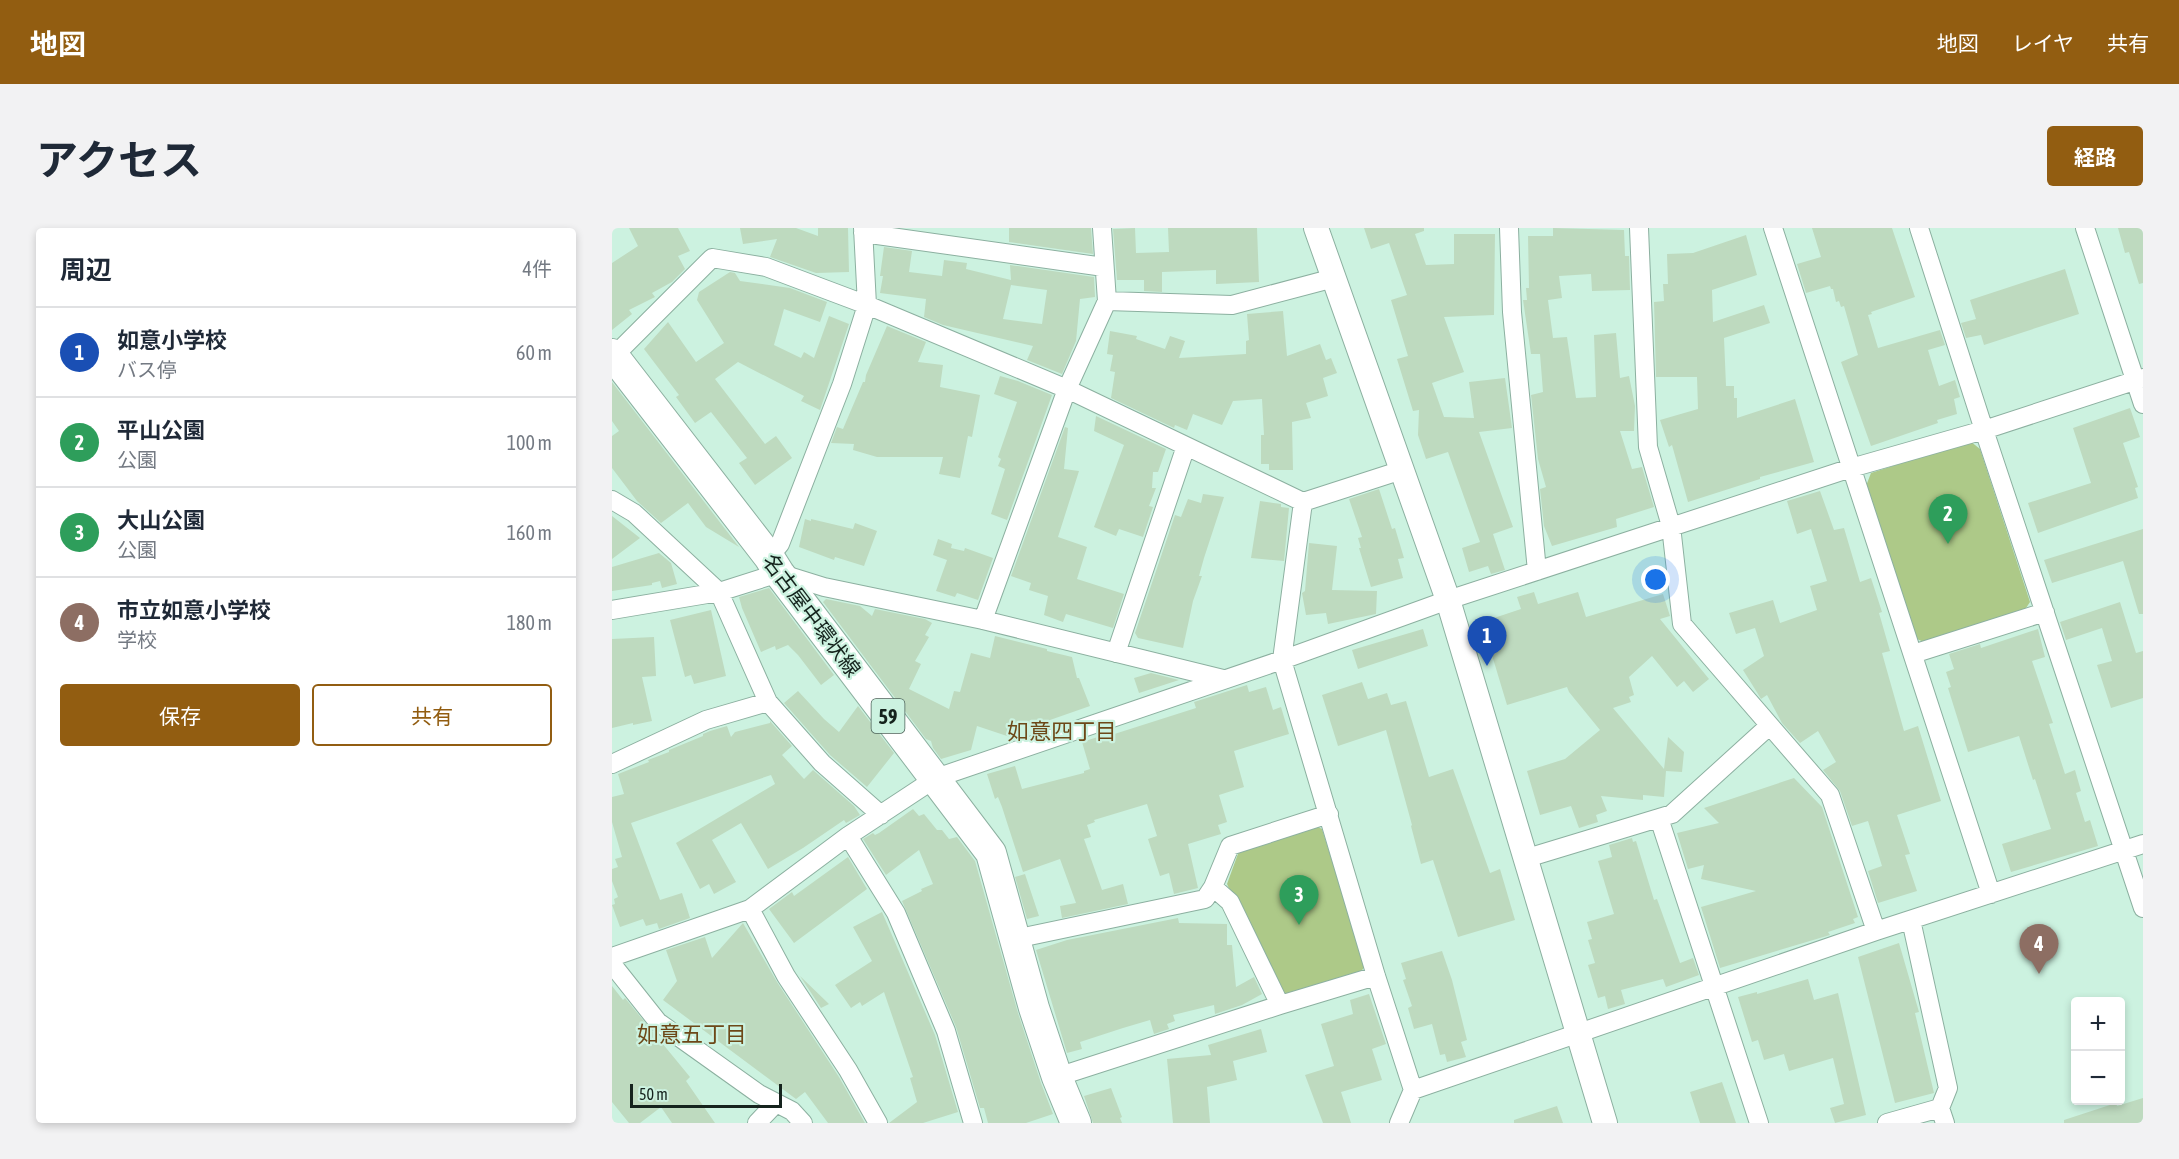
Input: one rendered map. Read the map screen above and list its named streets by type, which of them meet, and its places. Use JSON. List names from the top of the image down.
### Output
{
  "streets": {
    "main road": ["名古屋中環状線", "59"]
  },
  "districts": ["如意四丁目", "如意五丁目"],
  "scale_bar": "50 m",
  "page": {
    "header": "地図",
    "nav": ["地図", "レイヤ", "共有"],
    "title": "アクセス",
    "buttons": [
      "経路",
      ["保存", "共有"]
    ],
    "heading": ["周辺", "4件"],
    "list": [
      {
        "mark": "1",
        "name": "如意小学校",
        "note": "バス停",
        "value": "60 m"
      },
      {
        "mark": "2",
        "name": "平山公園",
        "note": "公園",
        "value": "100 m"
      },
      {
        "mark": "3",
        "name": "大山公園",
        "note": "公園",
        "value": "160 m"
      },
      {
        "mark": "4",
        "name": "市立如意小学校",
        "note": "学校",
        "value": "180 m"
      }
    ],
    "pins": [
      "2",
      "1",
      "3",
      "4"
    ],
    "map_buttons": ["+", "−"],
    "scale": "50 m"
  }
}
